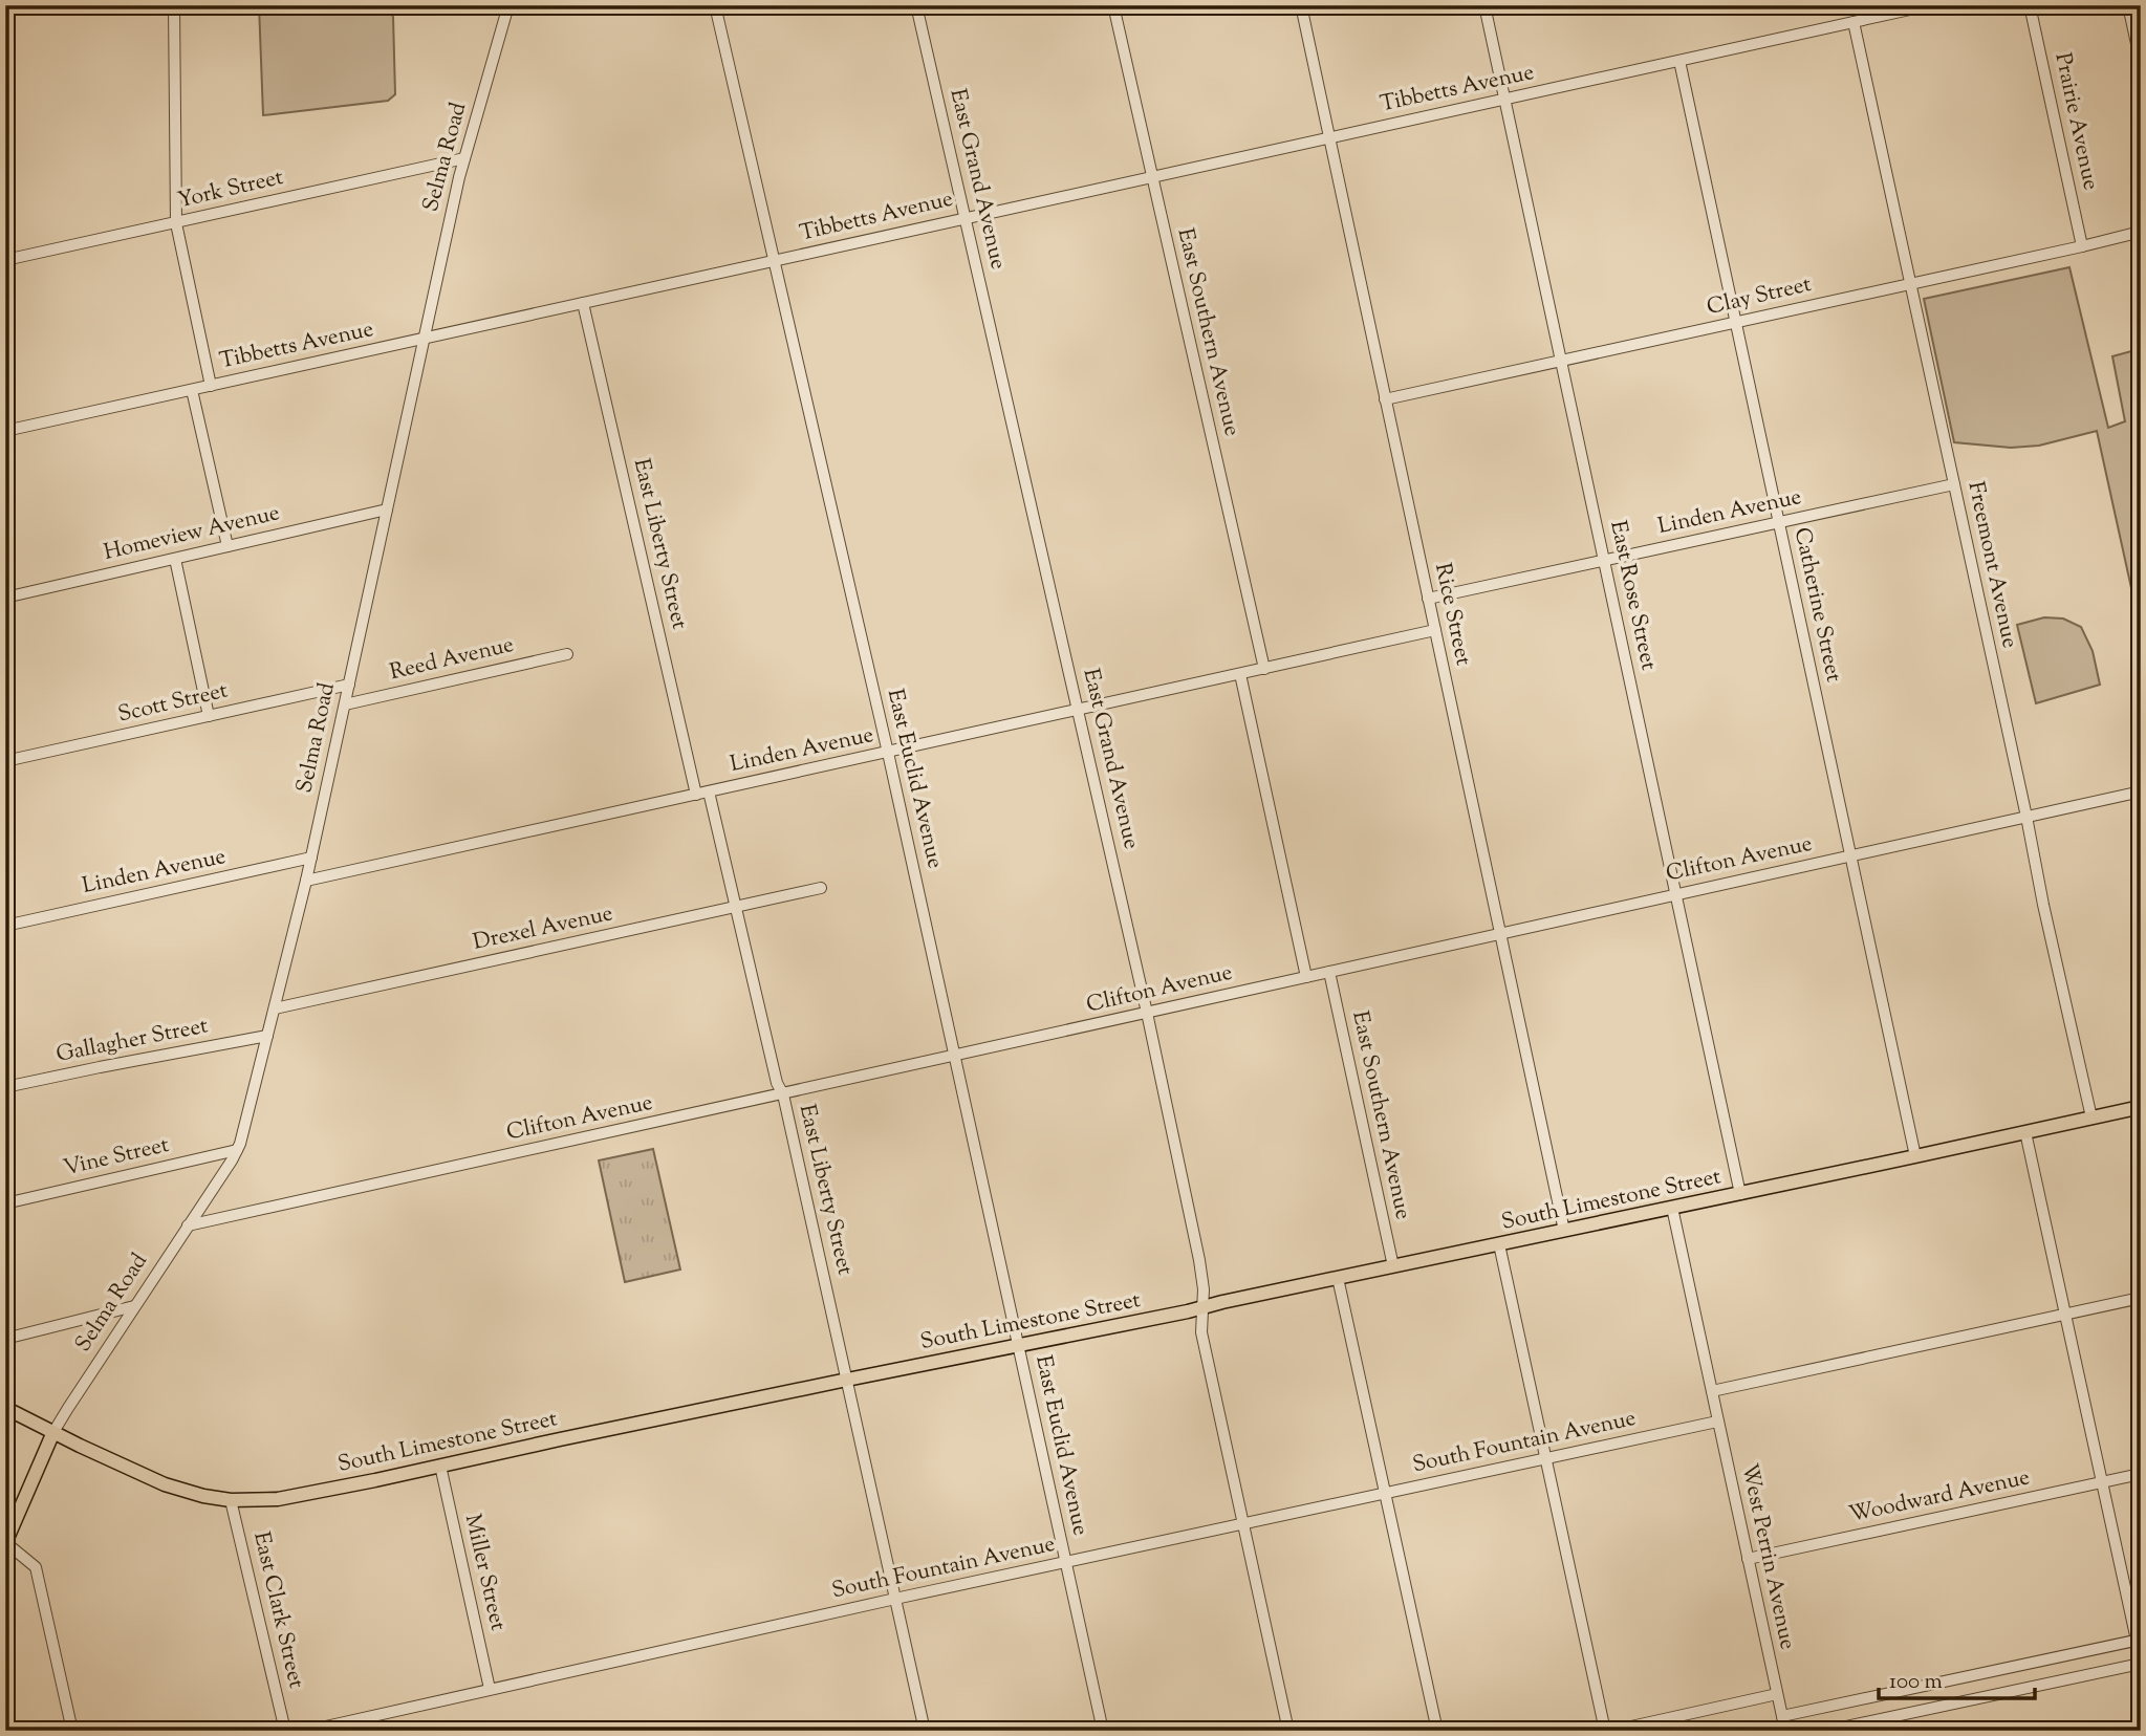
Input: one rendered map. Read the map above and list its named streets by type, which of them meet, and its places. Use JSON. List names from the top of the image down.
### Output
{
  "streets": {
    "main road": ["South Limestone Street"],
    "street": [
      "Tibbetts Avenue",
      "Prairie Avenue",
      "Selma Road",
      "East Grand Avenue",
      "York Street",
      "Clay Street",
      "East Southern Avenue",
      "Linden Avenue",
      "Homeview Avenue",
      "East Liberty Street",
      "Freemont Avenue",
      "East Rose Street",
      "Catherine Street",
      "Rice Street",
      "Reed Avenue",
      "Scott Street",
      "East Euclid Avenue",
      "Clifton Avenue",
      "Drexel Avenue",
      "Gallagher Street",
      "Vine Street",
      "South Fountain Avenue",
      "Woodward Avenue",
      "West Perrin Avenue",
      "Miller Street",
      "East Clark Street"
    ]
  },
  "crossings": [
    ["Tibbetts Avenue", "Selma Road"],
    ["Tibbetts Avenue", "East Grand Avenue"],
    ["Tibbetts Avenue", "East Southern Avenue"],
    ["Tibbetts Avenue", "East Liberty Street"],
    ["Tibbetts Avenue", "Freemont Avenue"],
    ["Tibbetts Avenue", "East Rose Street"],
    ["Tibbetts Avenue", "Catherine Street"],
    ["Tibbetts Avenue", "Rice Street"],
    ["Tibbetts Avenue", "East Euclid Avenue"],
    ["Prairie Avenue", "Clay Street"],
    ["Selma Road", "York Street"],
    ["Selma Road", "Linden Avenue"],
    ["Selma Road", "Homeview Avenue"],
    ["Selma Road", "Reed Avenue"],
    ["Selma Road", "Scott Street"],
    ["Selma Road", "Clifton Avenue"],
    ["Selma Road", "Drexel Avenue"],
    ["Selma Road", "Gallagher Street"],
    ["Selma Road", "Vine Street"],
    ["Selma Road", "South Limestone Street"],
    ["East Grand Avenue", "Linden Avenue"],
    ["East Grand Avenue", "Clifton Avenue"],
    ["East Grand Avenue", "South Limestone Street"],
    ["East Grand Avenue", "South Fountain Avenue"],
    ["Clay Street", "Freemont Avenue"],
    ["Clay Street", "East Rose Street"],
    ["Clay Street", "Catherine Street"],
    ["Clay Street", "Rice Street"],
    ["East Southern Avenue", "Linden Avenue"],
    ["East Southern Avenue", "Clifton Avenue"],
    ["East Southern Avenue", "South Limestone Street"],
    ["Linden Avenue", "East Liberty Street"],
    ["Linden Avenue", "Freemont Avenue"],
    ["Linden Avenue", "East Rose Street"],
    ["Linden Avenue", "Catherine Street"],
    ["Linden Avenue", "Rice Street"],
    ["Linden Avenue", "East Euclid Avenue"],
    ["East Liberty Street", "Clifton Avenue"],
    ["East Liberty Street", "Drexel Avenue"],
    ["East Liberty Street", "South Limestone Street"],
    ["East Liberty Street", "South Fountain Avenue"],
    ["Freemont Avenue", "Clifton Avenue"],
    ["Freemont Avenue", "South Limestone Street"],
    ["East Rose Street", "Clifton Avenue"],
    ["East Rose Street", "South Limestone Street"],
    ["Catherine Street", "Clifton Avenue"],
    ["Catherine Street", "South Limestone Street"],
    ["Rice Street", "Clifton Avenue"],
    ["Rice Street", "South Limestone Street"],
    ["East Euclid Avenue", "Clifton Avenue"],
    ["East Euclid Avenue", "South Limestone Street"],
    ["East Euclid Avenue", "South Fountain Avenue"],
    ["South Limestone Street", "West Perrin Avenue"],
    ["South Limestone Street", "Miller Street"],
    ["South Limestone Street", "East Clark Street"],
    ["South Fountain Avenue", "West Perrin Avenue"],
    ["South Fountain Avenue", "Miller Street"],
    ["Woodward Avenue", "West Perrin Avenue"]
  ],
  "scale_bar": "100 m"
}
